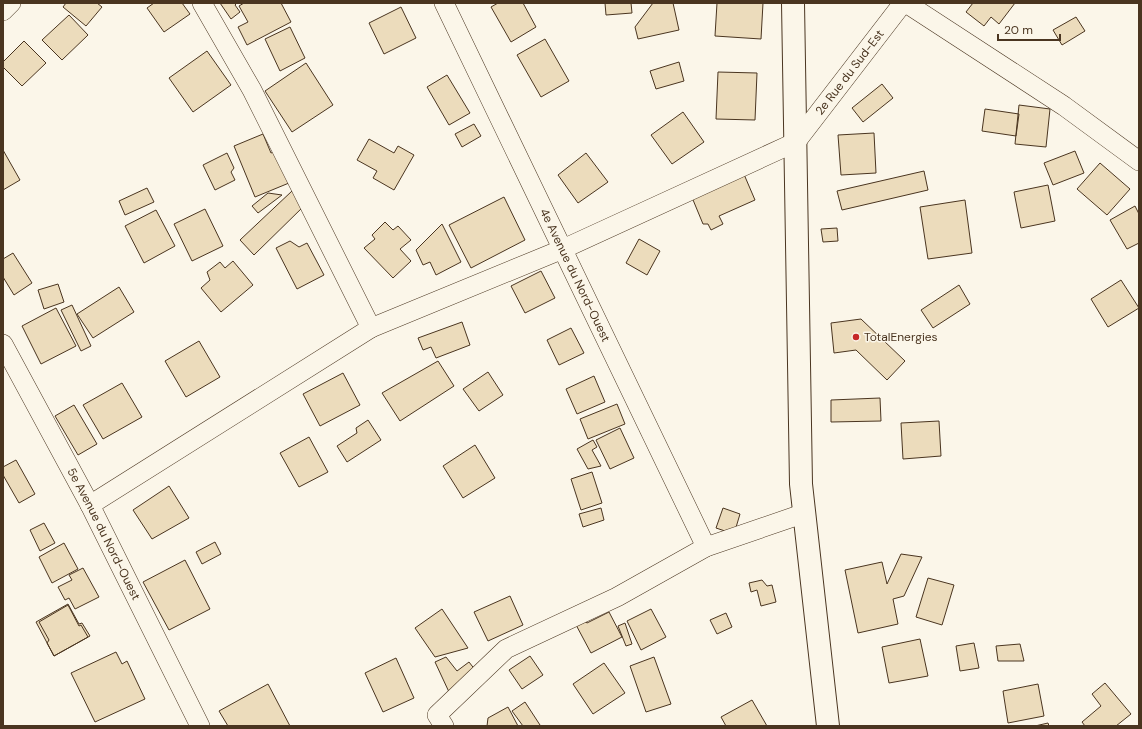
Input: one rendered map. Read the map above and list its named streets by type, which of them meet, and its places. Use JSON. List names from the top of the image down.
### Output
{
  "streets": {
    "street": ["2e Rue du Sud-Est", "4e Avenue du Nord-Ouest", "5e Avenue du Nord-Ouest"]
  },
  "places": ["TotalEnergies"],
  "scale_bar": "20 m"
}
